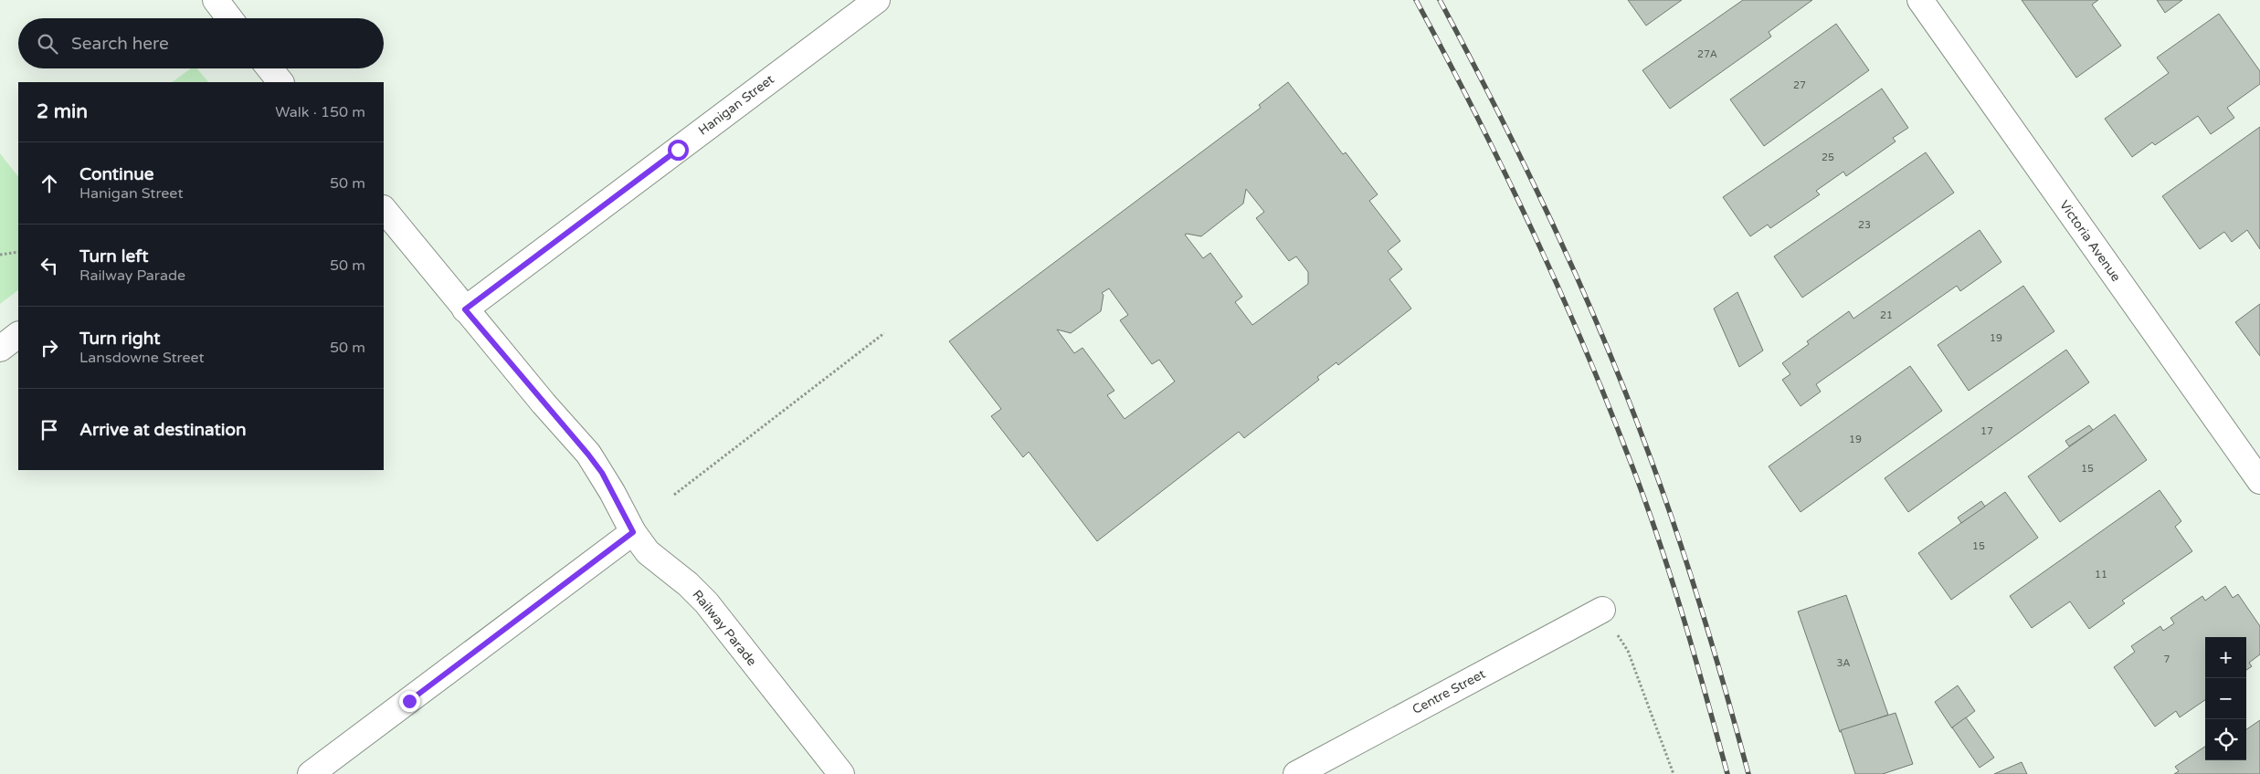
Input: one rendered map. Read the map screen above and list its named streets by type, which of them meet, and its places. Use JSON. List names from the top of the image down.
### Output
{
  "streets": {
    "street": [
      "Hanigan Street",
      "Victoria Avenue",
      "Railway Parade",
      "Centre Street"
    ]
  },
  "crossings": [
    ["Hanigan Street", "Railway Parade"]
  ],
  "house_numbers": [
    "27A",
    "27",
    "25",
    "23",
    "21",
    "19",
    "17",
    "19",
    "15",
    "15",
    "11",
    "7",
    "3A"
  ],
  "page": {
    "search": "Search here",
    "heading": ["2 min", "Walk · 150 m"],
    "list": [
      ["Continue", "Hanigan Street", "50 m"],
      ["Turn left", "Railway Parade", "50 m"],
      ["Turn right", "Lansdowne Street", "50 m"],
      "Arrive at destination"
    ],
    "map_buttons": ["+", "−"]
  }
}
